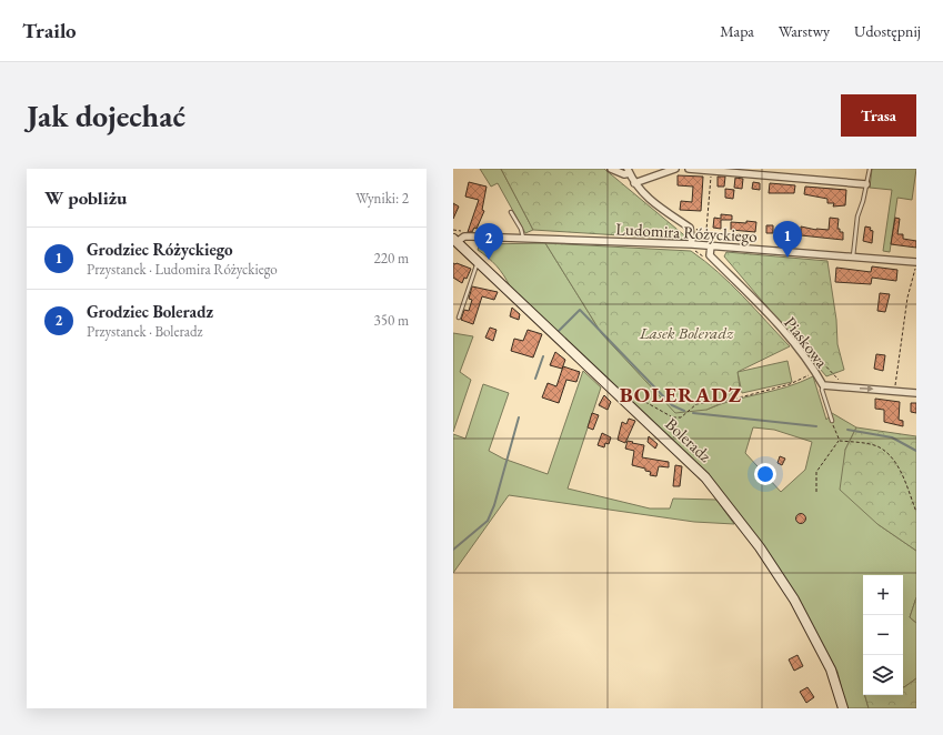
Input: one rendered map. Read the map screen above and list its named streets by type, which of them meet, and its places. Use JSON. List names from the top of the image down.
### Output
{
  "streets": {
    "street": ["Ludomira Różyckiego", "Piaskowa", "Boleradz"]
  },
  "crossings": [
    ["Ludomira Różyckiego", "Piaskowa"],
    ["Ludomira Różyckiego", "Boleradz"]
  ],
  "districts": ["BOLERADZ"],
  "parks": ["Lasek Boleradz"],
  "page": {
    "header": "Trailo",
    "nav": ["Mapa", "Warstwy", "Udostępnij"],
    "buttons": "Trasa",
    "title": "Jak dojechać",
    "heading": ["W pobliżu", "Wyniki: 2"],
    "pins": ["1", "2"],
    "list": [
      {
        "mark": "1",
        "name": "Grodziec Różyckiego",
        "note": "Przystanek · Ludomira Różyckiego",
        "value": "220 m"
      },
      {
        "mark": "2",
        "name": "Grodziec Boleradz",
        "note": "Przystanek · Boleradz",
        "value": "350 m"
      }
    ],
    "map_buttons": ["+", "−"]
  }
}
